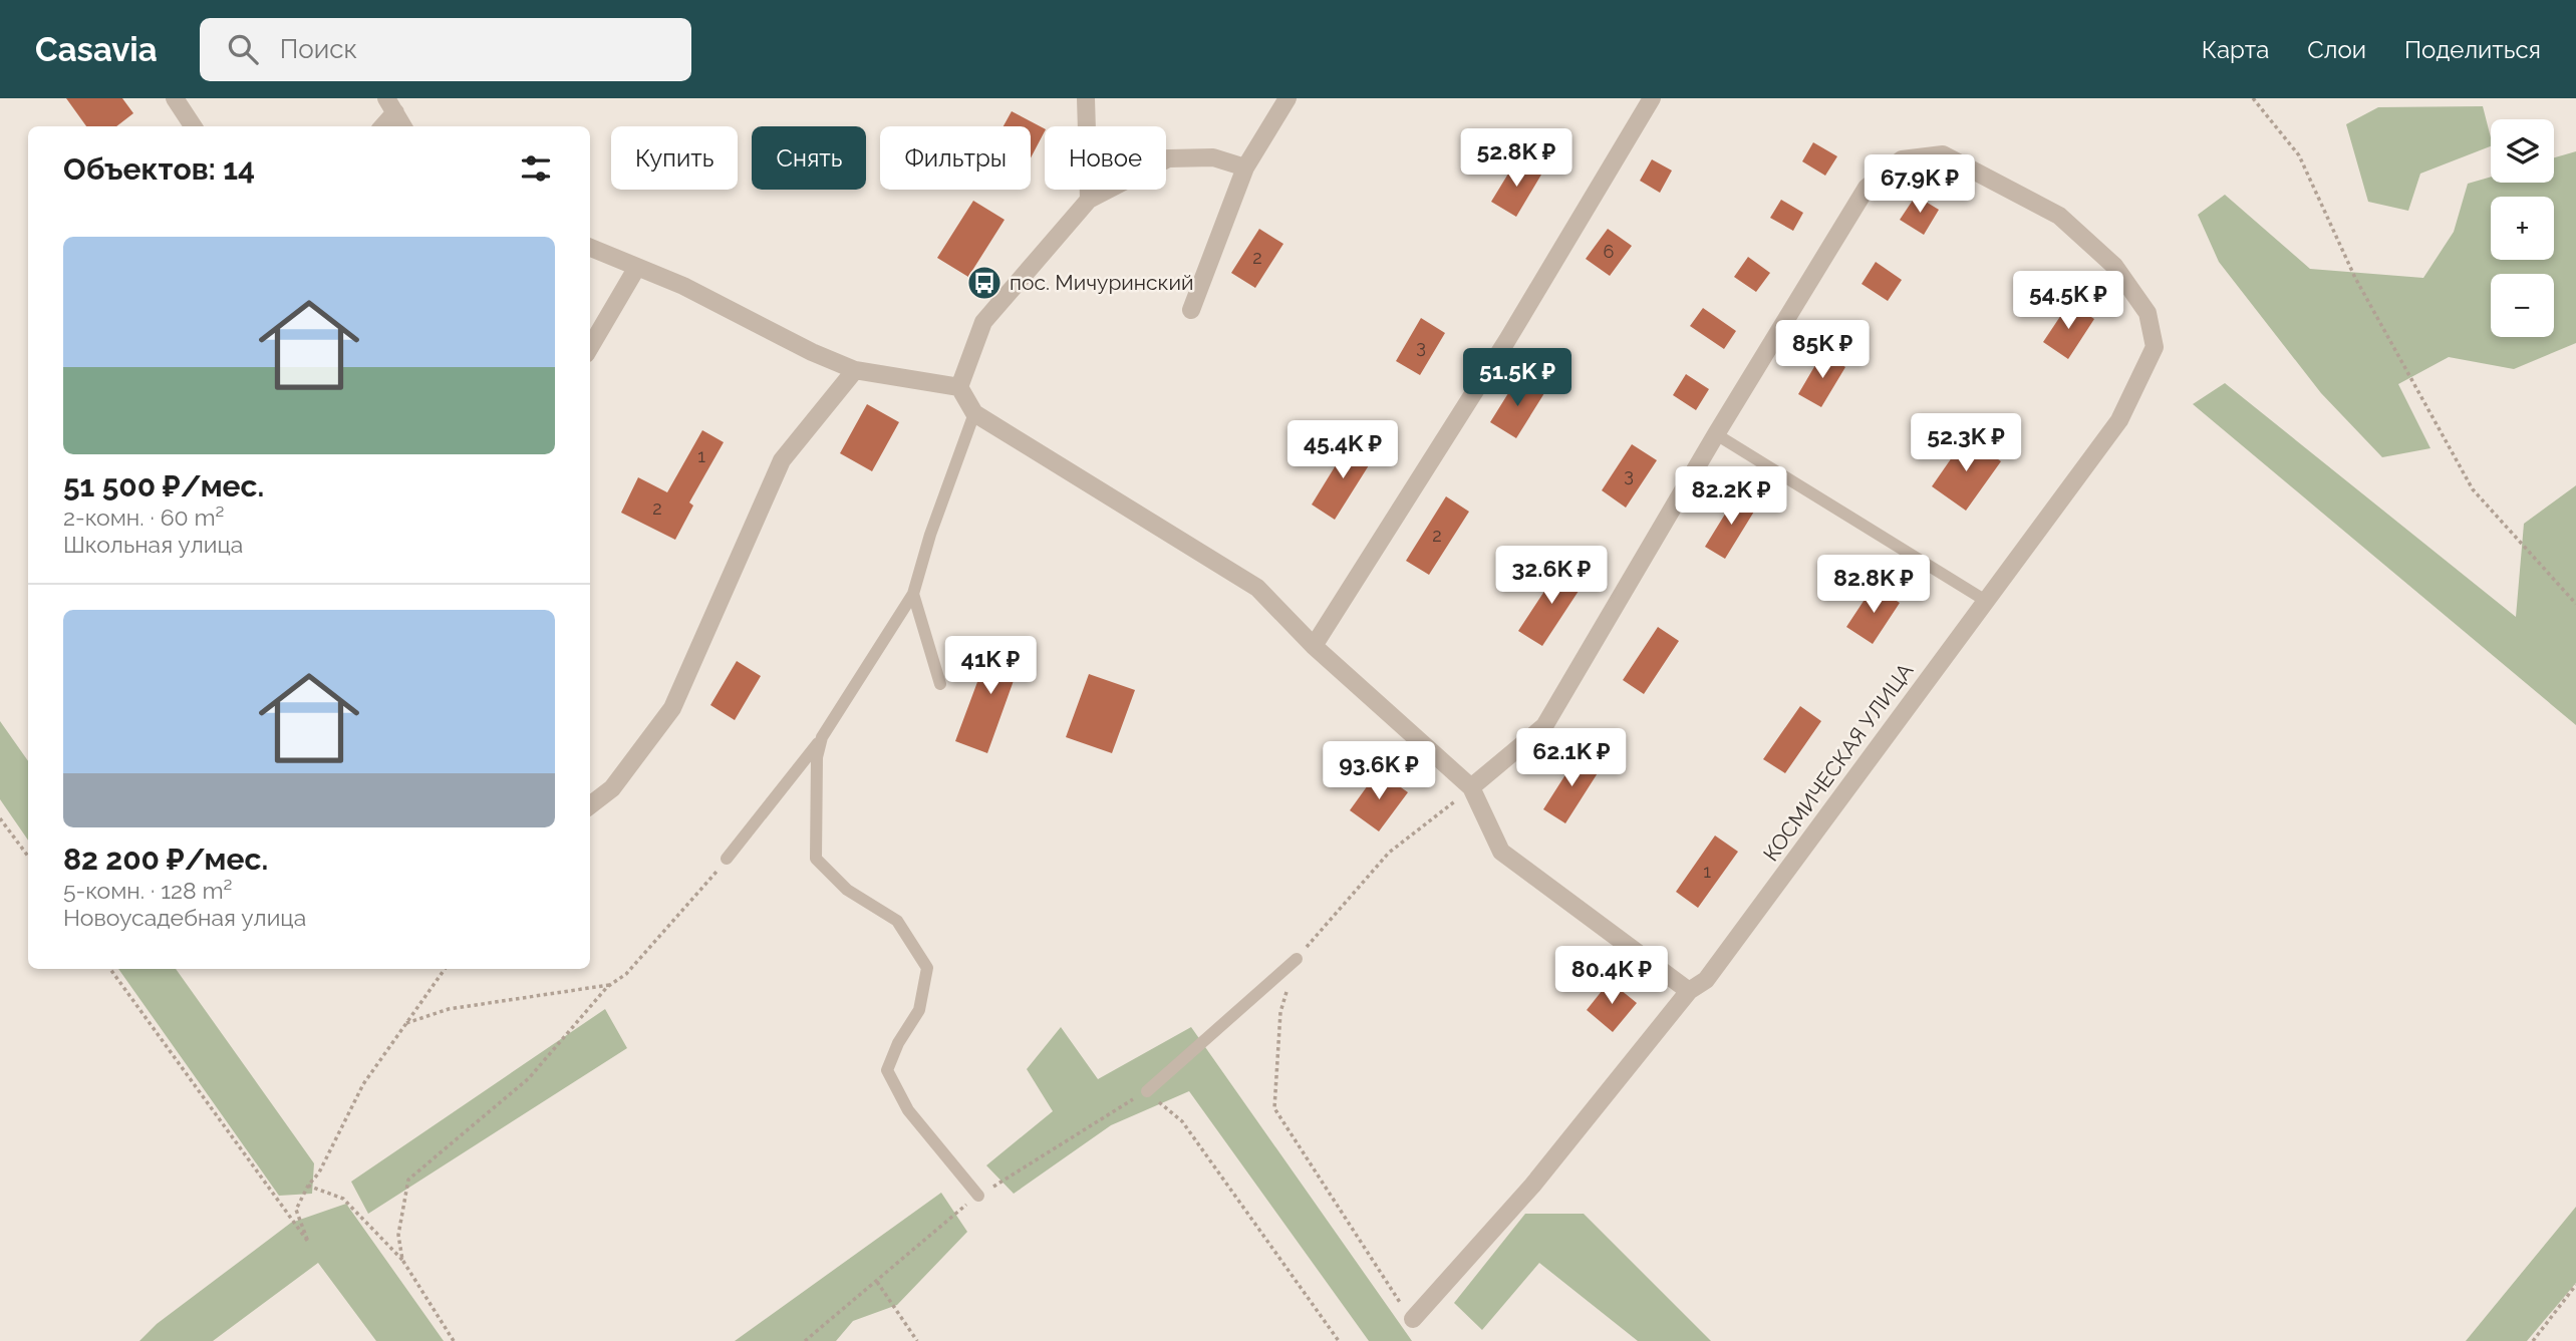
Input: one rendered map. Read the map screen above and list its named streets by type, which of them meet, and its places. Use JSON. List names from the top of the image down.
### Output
{
  "streets": {
    "street": ["КОСМИЧЕСКАЯ УЛИЦА"]
  },
  "places": {
    "bus stop": ["пос. Мичуринский"]
  },
  "house_numbers": [
    "6",
    "2",
    "3",
    "1",
    "3",
    "2",
    "2",
    "1"
  ],
  "page": {
    "header": "Casavia",
    "search": "Поиск",
    "nav": ["Карта", "Слои", "Поделиться"],
    "map_buttons": ["+", "−"],
    "chip": [
      "Купить",
      "Снять",
      "Фильтры",
      "Новое"
    ],
    "heading": "Объектов: 14",
    "price": [
      "52.8K ₽",
      "67.9K ₽",
      "54.5K ₽",
      "85K ₽",
      "51.5K ₽",
      "52.3K ₽",
      "45.4K ₽",
      "82.2K ₽",
      "32.6K ₽",
      "82.8K ₽",
      "41K ₽",
      "62.1K ₽",
      "93.6K ₽",
      "80.4K ₽"
    ],
    "list": [
      {
        "name": "51 500 ₽/мес.",
        "note": "2-комн. · 60 m² · Школьная улица"
      },
      {
        "name": "82 200 ₽/мес.",
        "note": "5-комн. · 128 m² · Новоусадебная улица"
      }
    ]
  }
}
